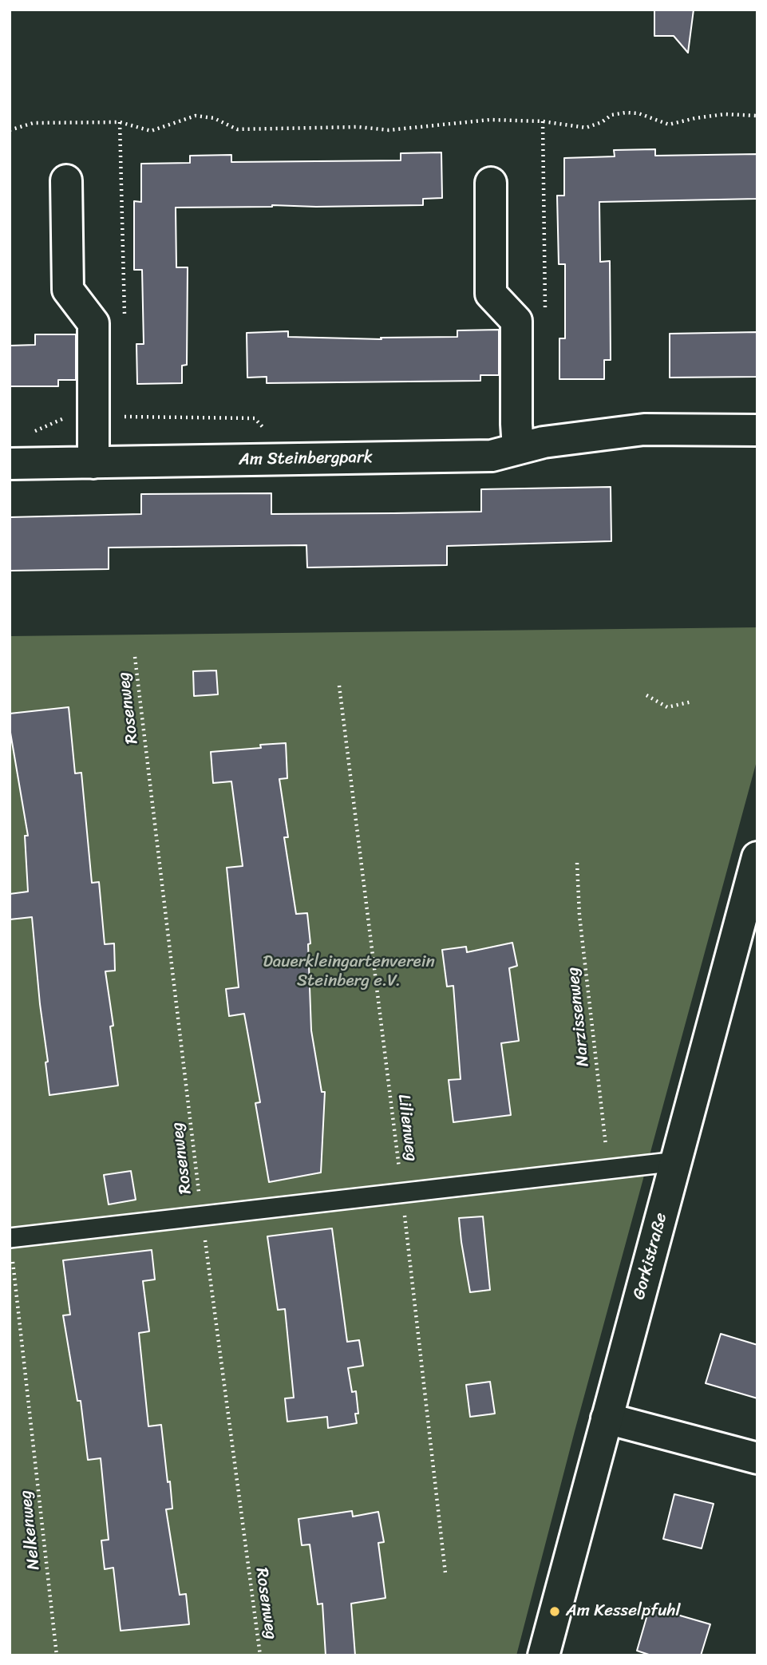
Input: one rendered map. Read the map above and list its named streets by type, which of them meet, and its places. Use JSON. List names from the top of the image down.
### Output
{
  "streets": {
    "street": ["Am Steinbergpark", "Gorkistraße"],
    "path": [
      "Rosenweg",
      "Narzissenweg",
      "Lilienweg",
      "Nelkenweg"
    ]
  },
  "parks": ["Dauerkleingartenverein Steinberg e.V."],
  "places": ["Am Kesselpfuhl"]
}
